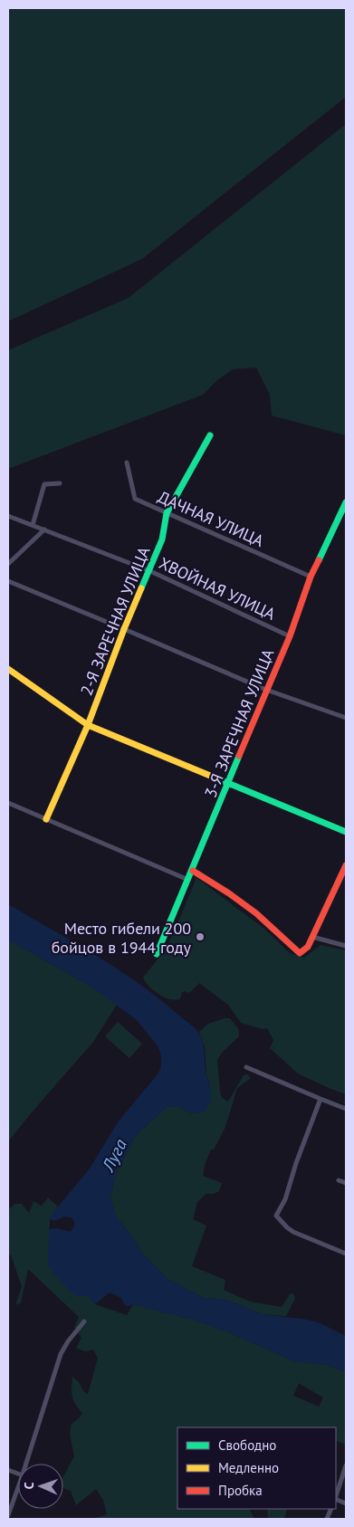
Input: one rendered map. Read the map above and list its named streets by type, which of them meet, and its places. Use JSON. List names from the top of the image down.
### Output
{
  "streets": {
    "street": [
      "ДАЧНАЯ УЛИЦА",
      "ХВОЙНАЯ УЛИЦА",
      "2-Я ЗАРЕЧНАЯ УЛИЦА",
      "3-Я ЗАРЕЧНАЯ УЛИЦА"
    ]
  },
  "crossings": [
    ["ДАЧНАЯ УЛИЦА", "2-Я ЗАРЕЧНАЯ УЛИЦА"],
    ["ДАЧНАЯ УЛИЦА", "3-Я ЗАРЕЧНАЯ УЛИЦА"],
    ["ХВОЙНАЯ УЛИЦА", "2-Я ЗАРЕЧНАЯ УЛИЦА"],
    ["ХВОЙНАЯ УЛИЦА", "3-Я ЗАРЕЧНАЯ УЛИЦА"]
  ],
  "water": ["Луга"],
  "places": ["Место гибели 200 бойцов в 1944 году"],
  "legend": ["Свободно", "Медленно", "Пробка"],
  "north": "left"
}
